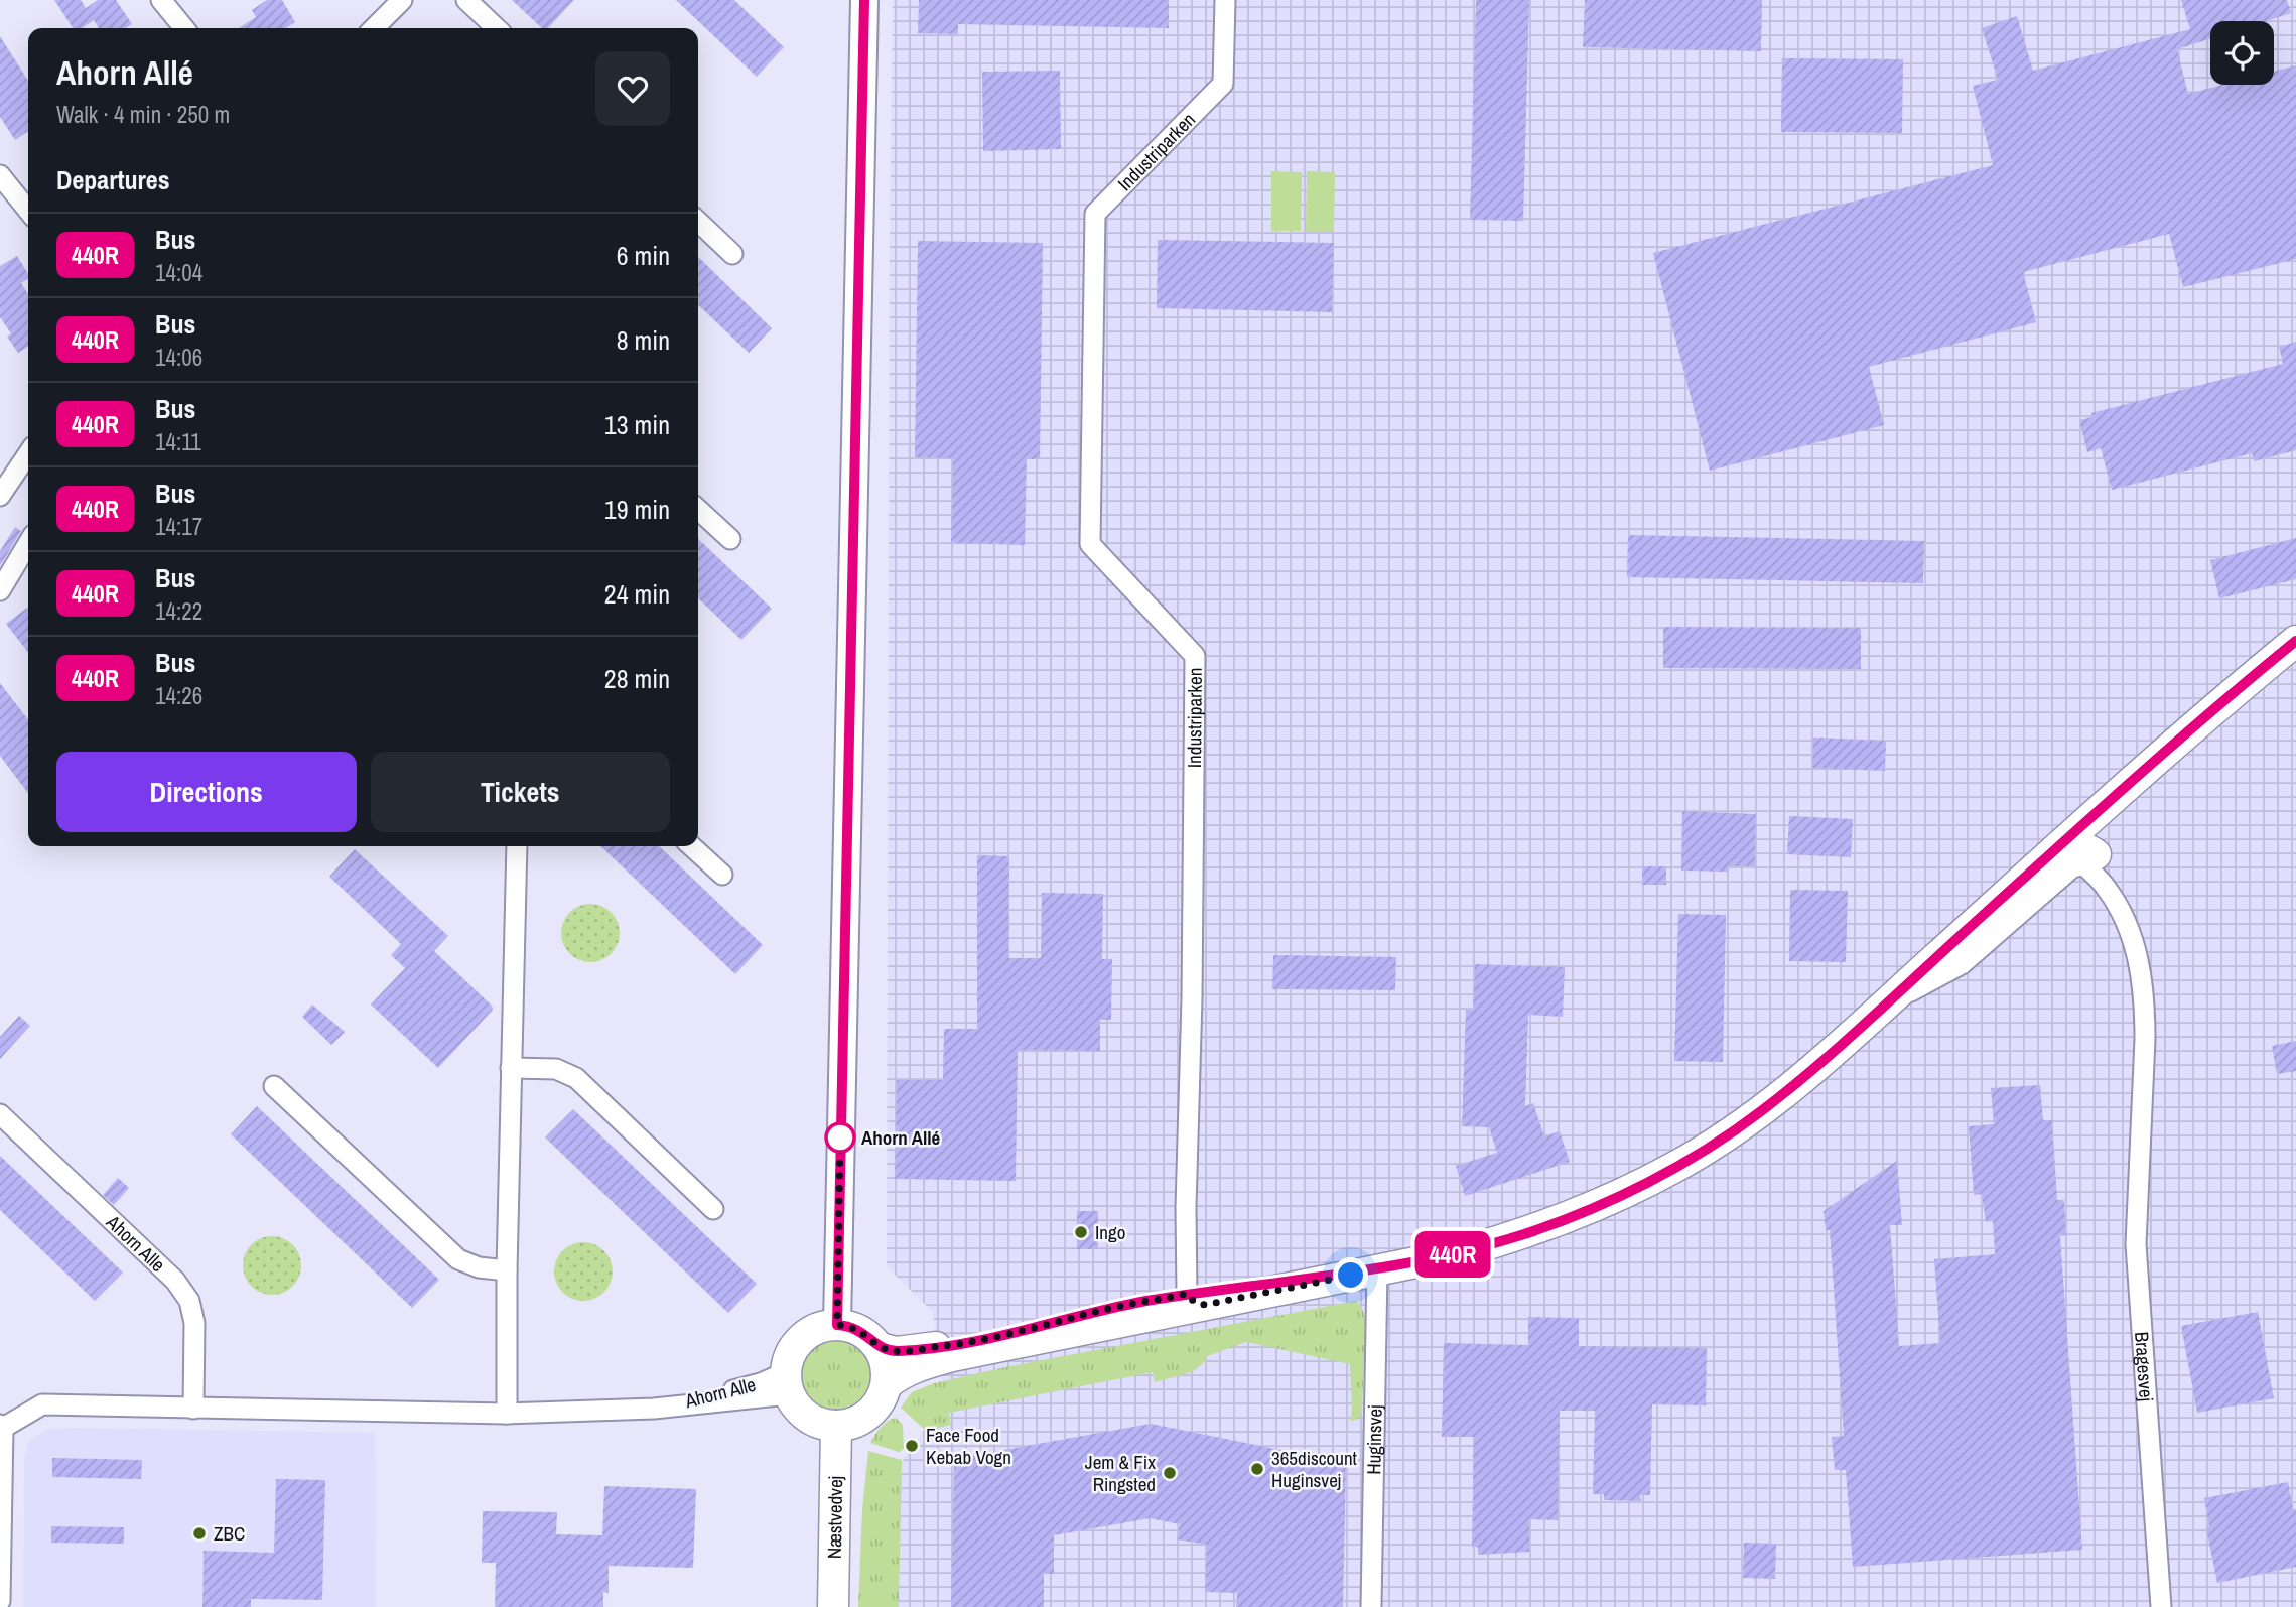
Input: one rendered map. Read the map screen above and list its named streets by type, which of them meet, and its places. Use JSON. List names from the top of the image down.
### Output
{
  "streets": {
    "main road": ["Næstvedvej"],
    "street": [
      "Industriparken",
      "Ahorn Alle",
      "Bragesvej",
      "Huginsvej"
    ]
  },
  "crossings": [
    ["Ahorn Alle", "Næstvedvej"]
  ],
  "places": [
    "Ahorn Allé",
    "Ingo",
    "Face Food Kebab Vogn",
    "365discount Huginsvej",
    "Jem & Fix Ringsted",
    "ZBC"
  ],
  "lines": ["bus line 440R"],
  "page": {
    "on_map": "440R",
    "heading": [
      ["Ahorn Allé", "Walk · 4 min · 250 m"],
      "Departures"
    ],
    "list": [
      {
        "mark": "440R",
        "name": "Bus",
        "note": "14:04",
        "value": "6 min"
      },
      {
        "mark": "440R",
        "name": "Bus",
        "note": "14:06",
        "value": "8 min"
      },
      {
        "mark": "440R",
        "name": "Bus",
        "note": "14:11",
        "value": "13 min"
      },
      {
        "mark": "440R",
        "name": "Bus",
        "note": "14:17",
        "value": "19 min"
      },
      {
        "mark": "440R",
        "name": "Bus",
        "note": "14:22",
        "value": "24 min"
      },
      {
        "mark": "440R",
        "name": "Bus",
        "note": "14:26",
        "value": "28 min"
      }
    ],
    "buttons": ["Directions", "Tickets"]
  }
}
